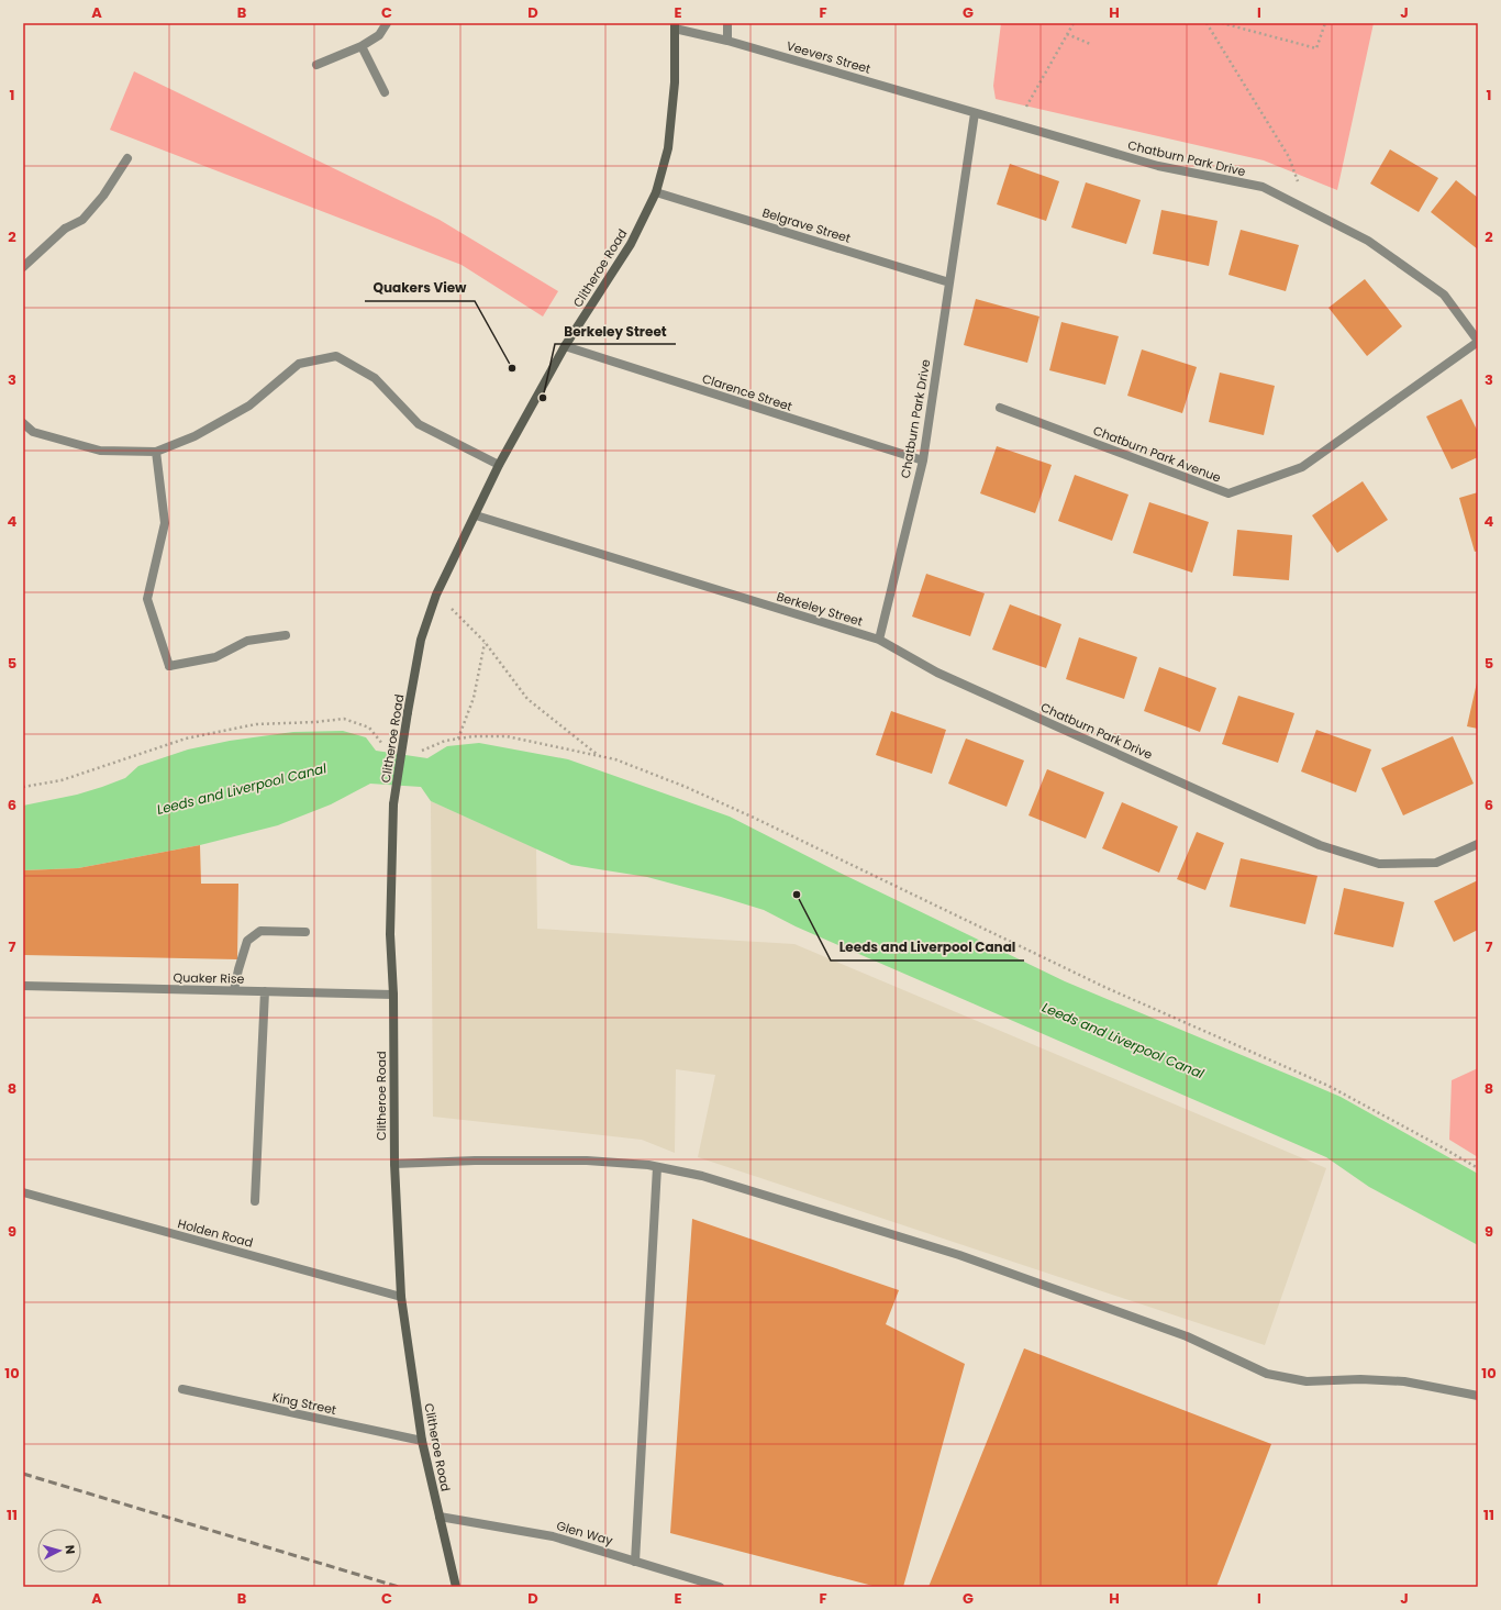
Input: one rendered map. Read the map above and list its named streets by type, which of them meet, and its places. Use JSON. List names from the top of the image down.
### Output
{
  "streets": {
    "main road": ["Clitheroe Road"],
    "street": [
      "Veevers Street",
      "Chatburn Park Drive",
      "Belgrave Street",
      "Clarence Street",
      "Chatburn Park Avenue",
      "Berkeley Street",
      "Quaker Rise",
      "Holden Road",
      "King Street",
      "Glen Way"
    ]
  },
  "crossings": [
    ["Veevers Street", "Chatburn Park Drive"],
    ["Veevers Street", "Clitheroe Road"],
    ["Chatburn Park Drive", "Belgrave Street"],
    ["Chatburn Park Drive", "Clarence Street"],
    ["Chatburn Park Drive", "Chatburn Park Avenue"],
    ["Chatburn Park Drive", "Berkeley Street"],
    ["Belgrave Street", "Clitheroe Road"],
    ["Clitheroe Road", "Clarence Street"],
    ["Clitheroe Road", "Berkeley Street"],
    ["Clitheroe Road", "Quaker Rise"],
    ["Clitheroe Road", "Holden Road"],
    ["Clitheroe Road", "King Street"],
    ["Clitheroe Road", "Glen Way"]
  ],
  "water": ["Leeds and Liverpool Canal"],
  "places": ["Quakers View", "Berkeley Street", "Leeds and Liverpool Canal"],
  "north": "right",
  "grid": {
    "columns": [
      "A",
      "B",
      "C",
      "D",
      "E",
      "F",
      "G",
      "H",
      "I",
      "J"
    ],
    "rows": [
      "1",
      "2",
      "3",
      "4",
      "5",
      "6",
      "7",
      "8",
      "9",
      "10",
      "11"
    ]
  }
}
